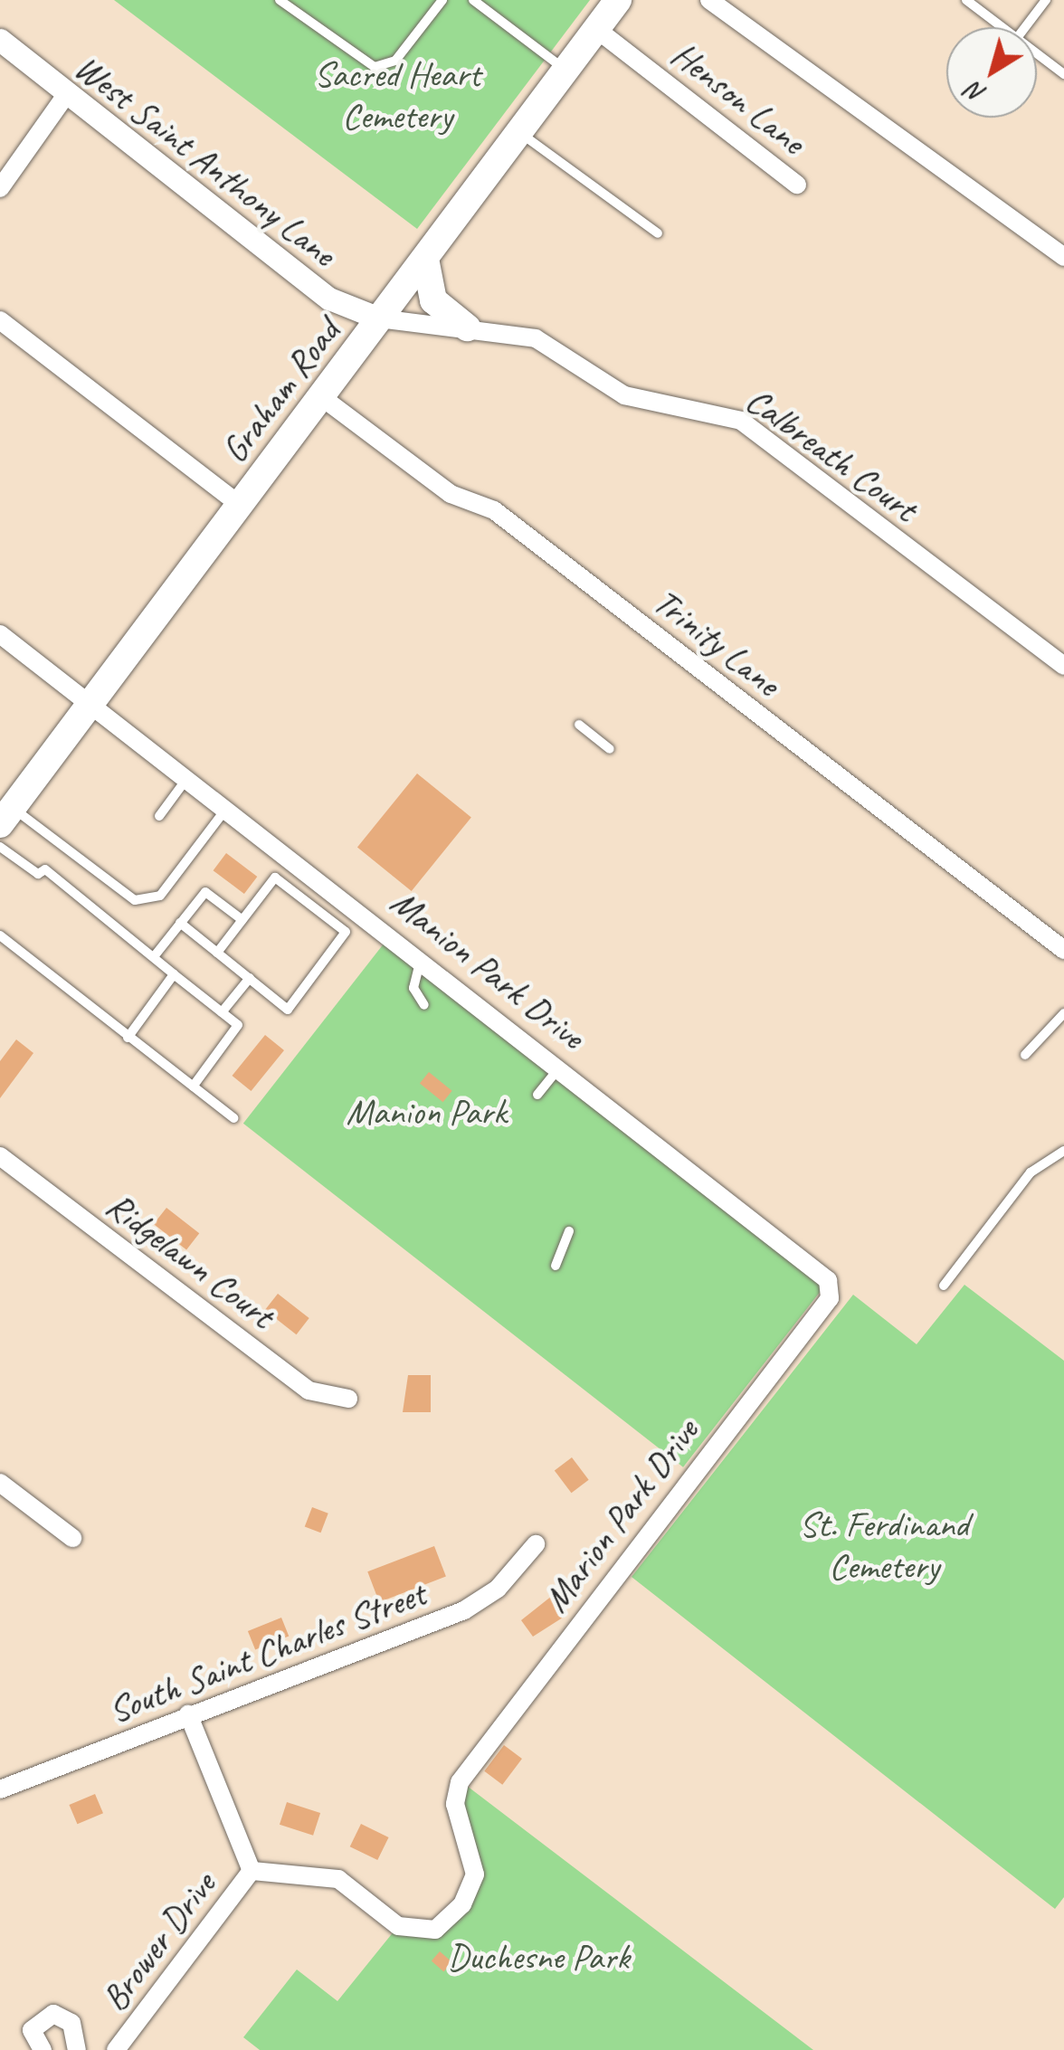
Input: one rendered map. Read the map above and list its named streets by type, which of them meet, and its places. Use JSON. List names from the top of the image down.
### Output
{
  "streets": {
    "main road": ["Graham Road"],
    "street": [
      "Henson Lane",
      "West Saint Anthony Lane",
      "Calbreath Court",
      "Trinity Lane",
      "Manion Park Drive",
      "Ridgelawn Court",
      "Marion Park Drive",
      "South Saint Charles Street",
      "Brower Drive"
    ]
  },
  "crossings": [
    ["Henson Lane", "Graham Road"],
    ["West Saint Anthony Lane", "Graham Road"],
    ["West Saint Anthony Lane", "Calbreath Court"],
    ["Graham Road", "Calbreath Court"],
    ["Graham Road", "Trinity Lane"],
    ["Graham Road", "Manion Park Drive"],
    ["Manion Park Drive", "Marion Park Drive"],
    ["Marion Park Drive", "Brower Drive"]
  ],
  "parks": [
    "Sacred Heart Cemetery",
    "Manion Park",
    "St. Ferdinand Cemetery",
    "Duchesne Park"
  ],
  "north": "bottom left"
}
